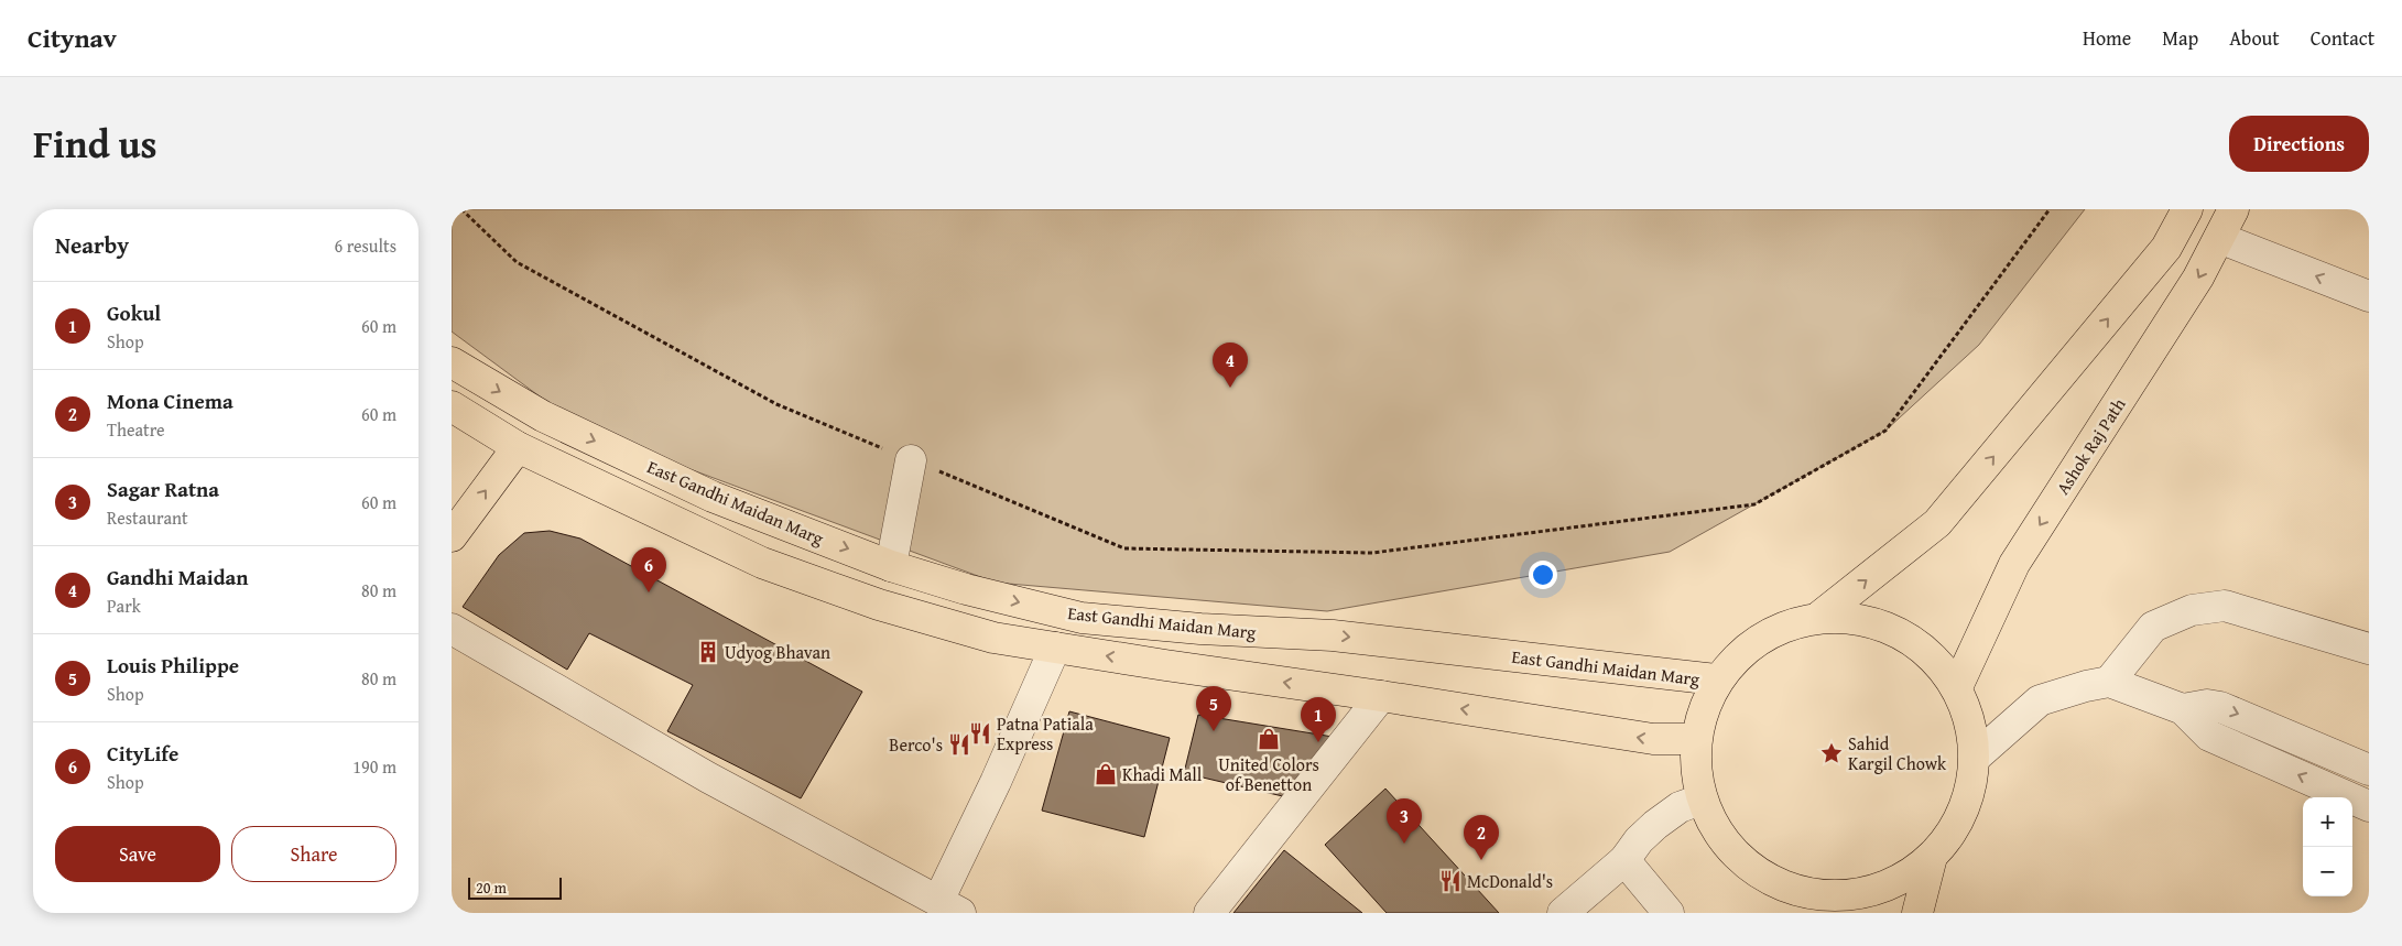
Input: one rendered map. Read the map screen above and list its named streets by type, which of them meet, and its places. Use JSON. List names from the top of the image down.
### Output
{
  "streets": {
    "main road": ["Ashok Raj Path", "East Gandhi Maidan Marg"]
  },
  "places": {
    "building": ["Udyog Bhavan"],
    "restaurant": ["Patna Patiala Express", "Berco's", "McDonald's"],
    "shop": ["United Colors of Benetton", "Khadi Mall"],
    "place": ["Sahid Kargil Chowk"]
  },
  "scale_bar": "20 m",
  "page": {
    "header": "Citynav",
    "nav": [
      "Home",
      "Map",
      "About",
      "Contact"
    ],
    "title": "Find us",
    "buttons": [
      "Directions",
      ["Save", "Share"]
    ],
    "heading": ["Nearby", "6 results"],
    "list": [
      {
        "mark": "1",
        "name": "Gokul",
        "note": "Shop",
        "value": "60 m"
      },
      {
        "mark": "2",
        "name": "Mona Cinema",
        "note": "Theatre",
        "value": "60 m"
      },
      {
        "mark": "3",
        "name": "Sagar Ratna",
        "note": "Restaurant",
        "value": "60 m"
      },
      {
        "mark": "4",
        "name": "Gandhi Maidan",
        "note": "Park",
        "value": "80 m"
      },
      {
        "mark": "5",
        "name": "Louis Philippe",
        "note": "Shop",
        "value": "80 m"
      },
      {
        "mark": "6",
        "name": "CityLife",
        "note": "Shop",
        "value": "190 m"
      }
    ],
    "pins": [
      "4",
      "6",
      "5",
      "1",
      "3",
      "2"
    ],
    "map_buttons": ["+", "−"],
    "scale": "20 m"
  }
}
